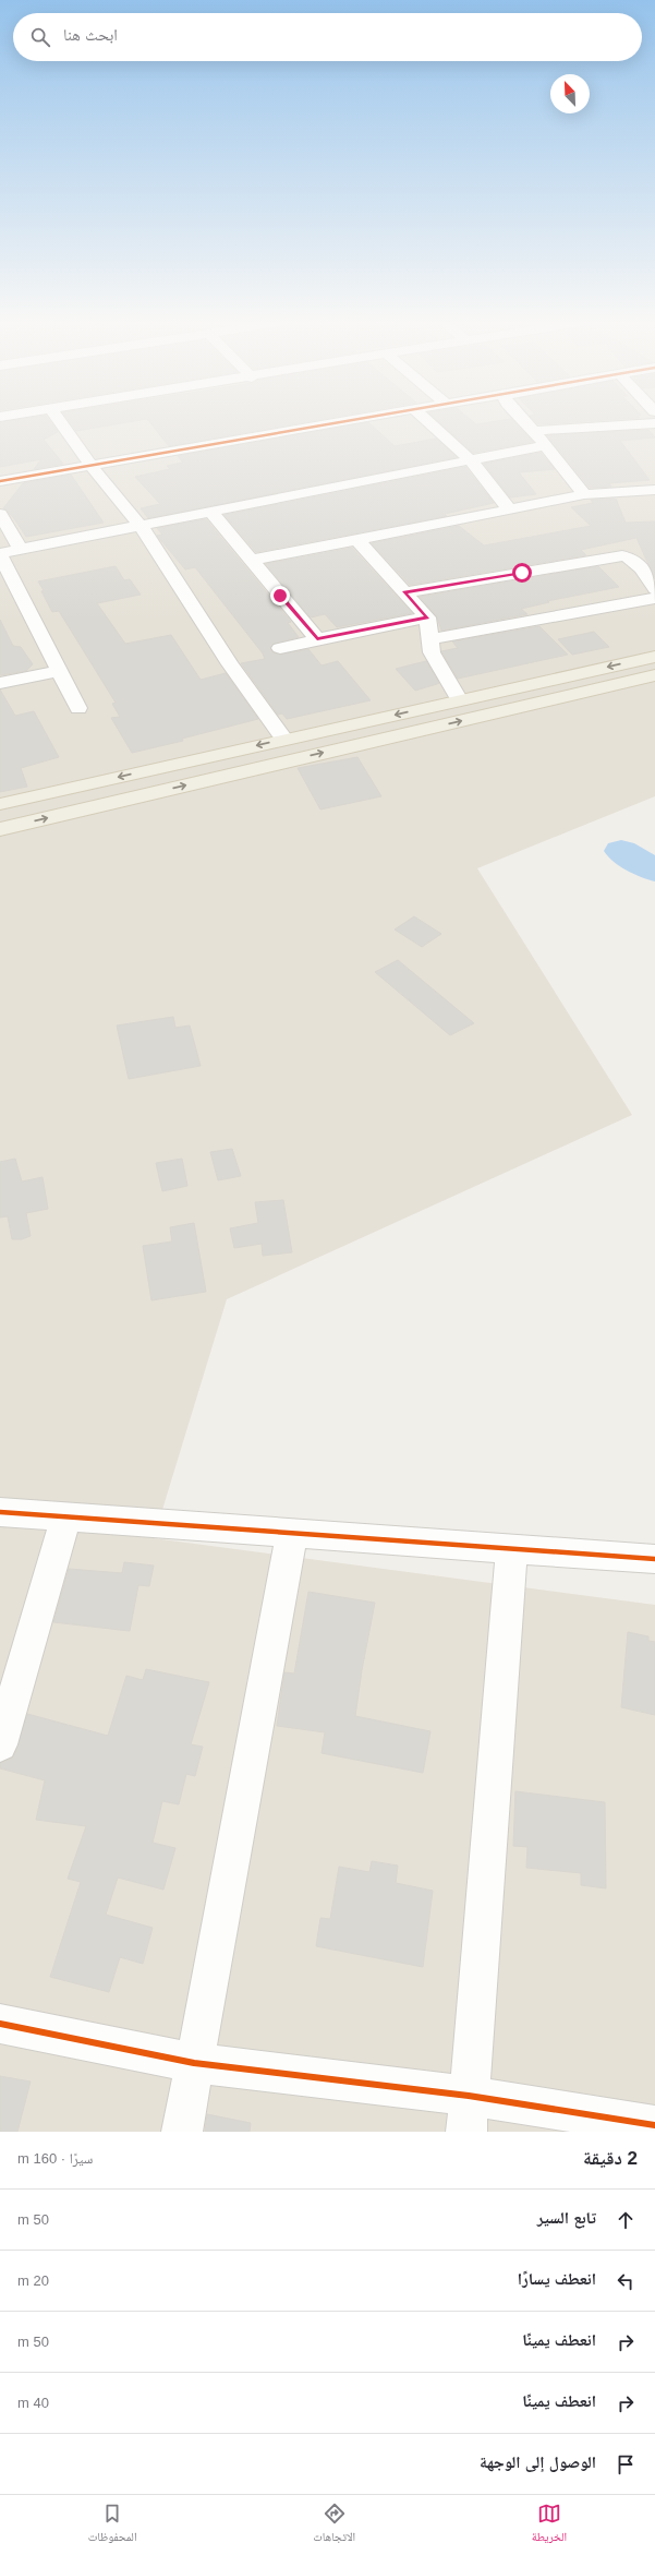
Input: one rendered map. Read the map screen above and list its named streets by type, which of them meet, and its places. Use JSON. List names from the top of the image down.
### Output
{
  "north": "top left",
  "page": {
    "search": "ابحث هنا",
    "heading": ["2 دقيقة", "سيرًا · 160 m"],
    "list": [
      ["تابع السير", "50 m"],
      ["انعطف يسارًا", "20 m"],
      ["انعطف يمينًا", "50 m"],
      ["انعطف يمينًا", "40 m"],
      "الوصول إلى الوجهة"
    ],
    "nav": ["الخريطة", "الاتجاهات", "المحفوظات"]
  }
}
